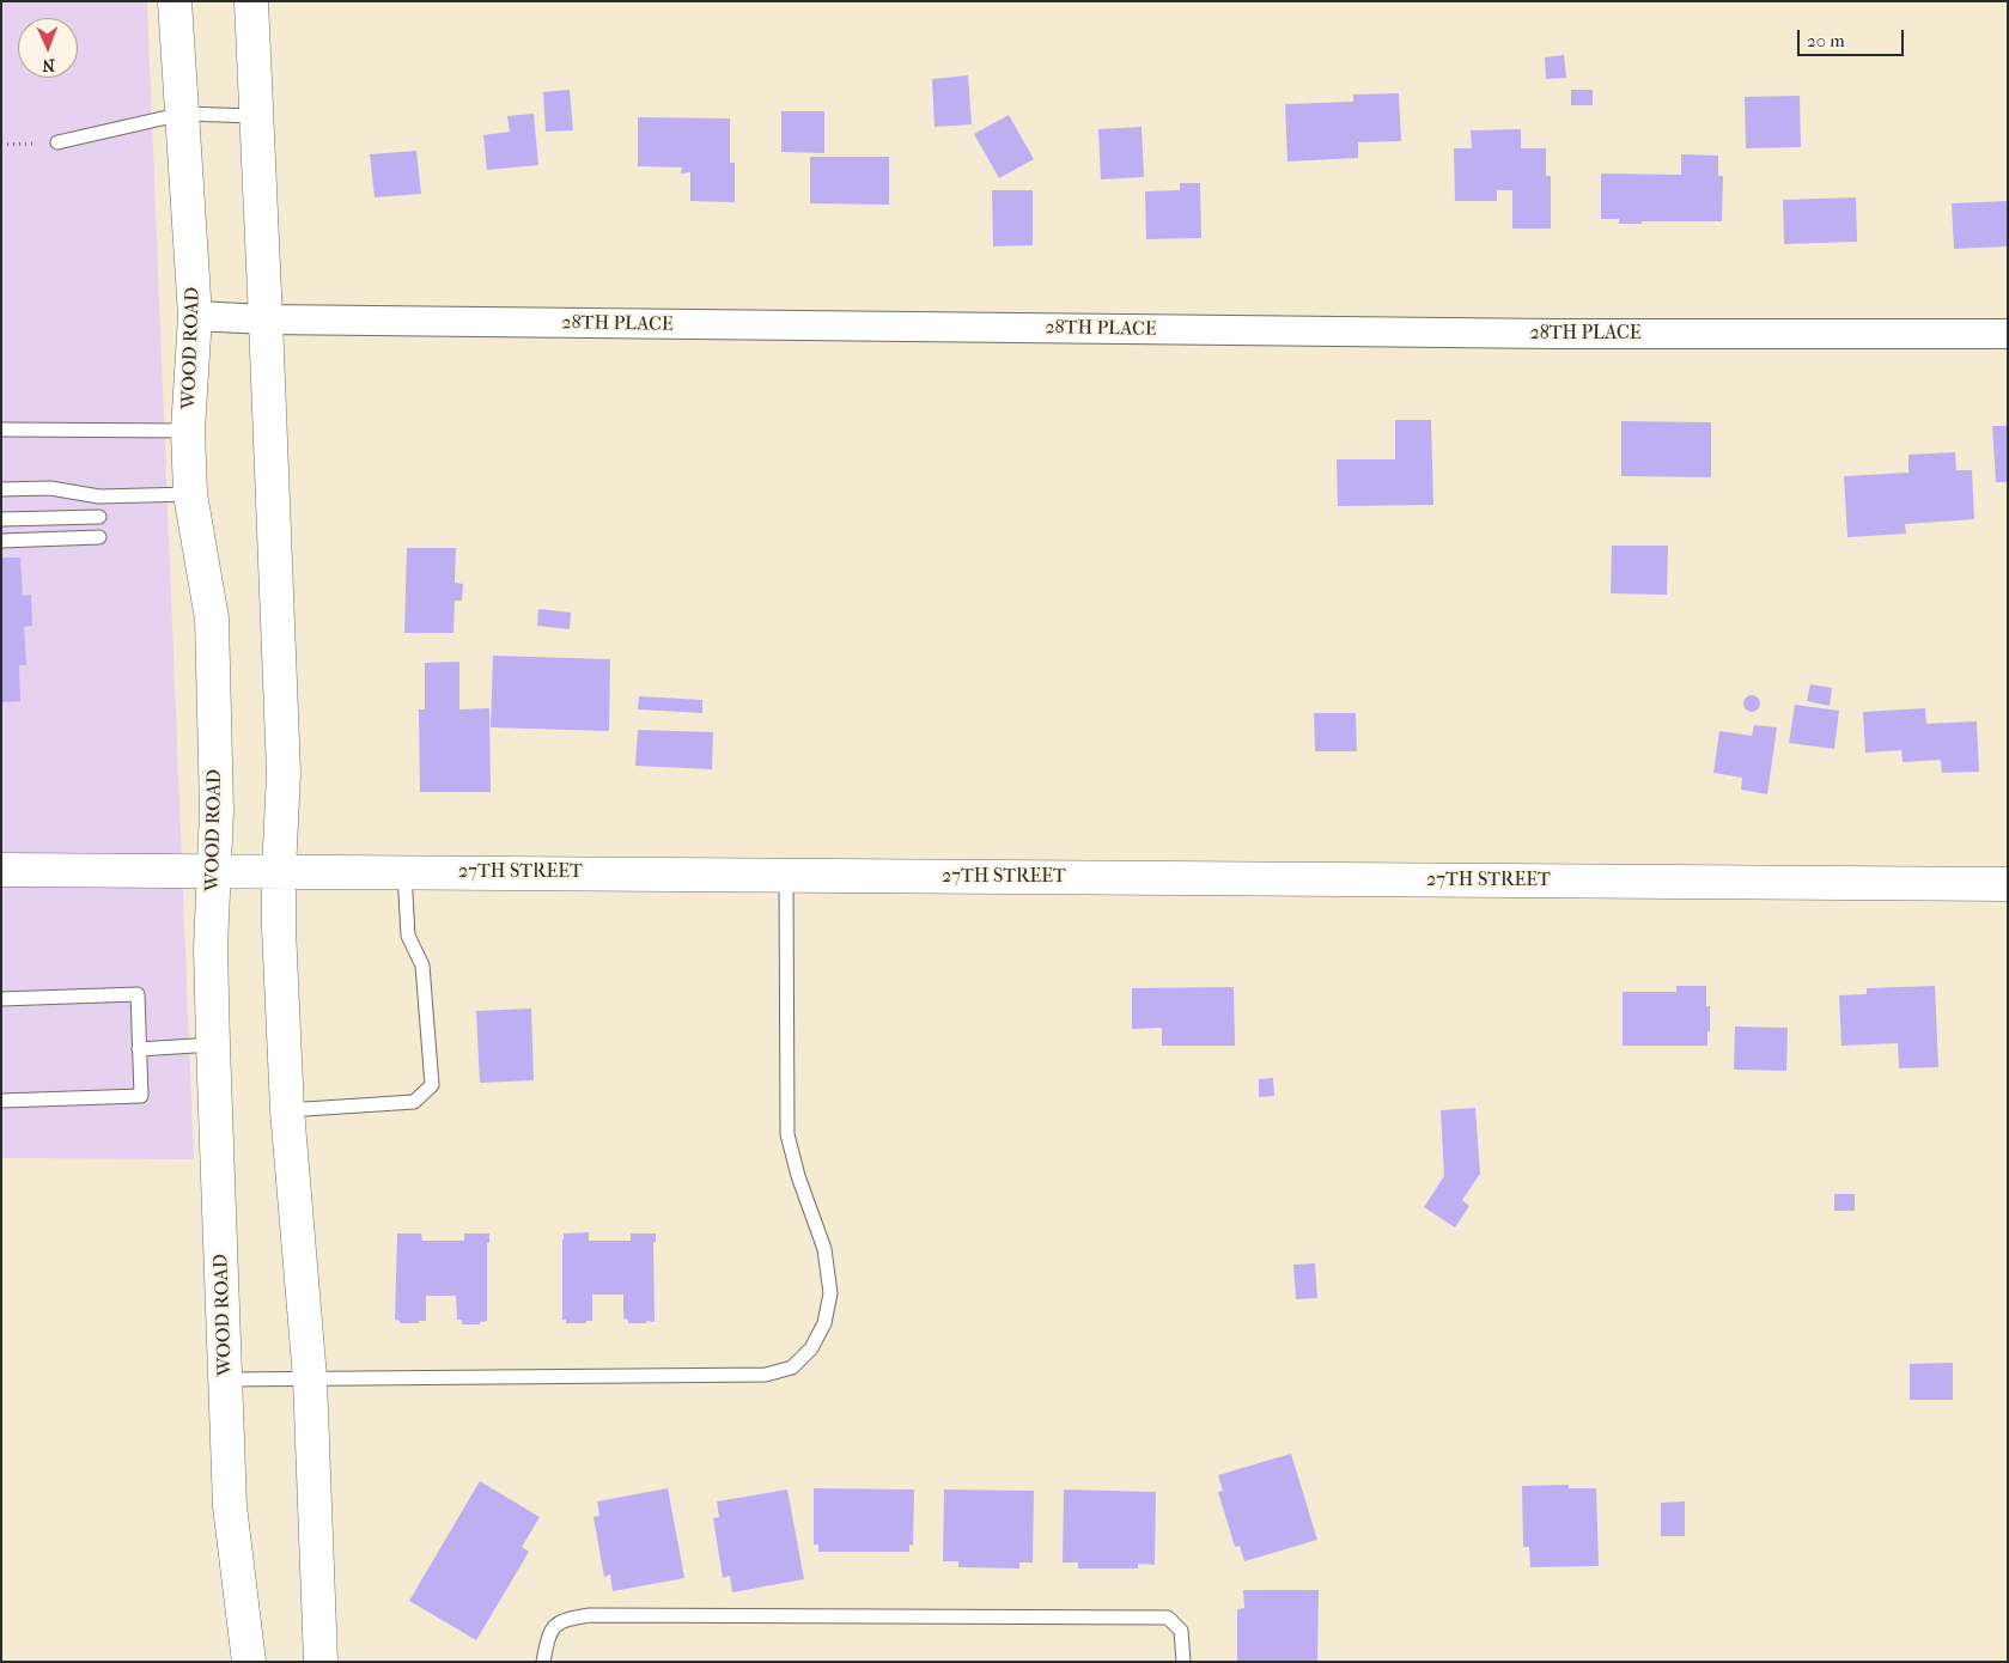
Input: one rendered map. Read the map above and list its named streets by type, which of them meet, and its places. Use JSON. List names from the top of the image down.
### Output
{
  "streets": {
    "street": ["28TH PLACE", "WOOD ROAD", "27TH STREET"]
  },
  "crossings": [
    ["28TH PLACE", "WOOD ROAD"],
    ["WOOD ROAD", "27TH STREET"]
  ],
  "scale_bar": "20 m",
  "north": "bottom"
}
